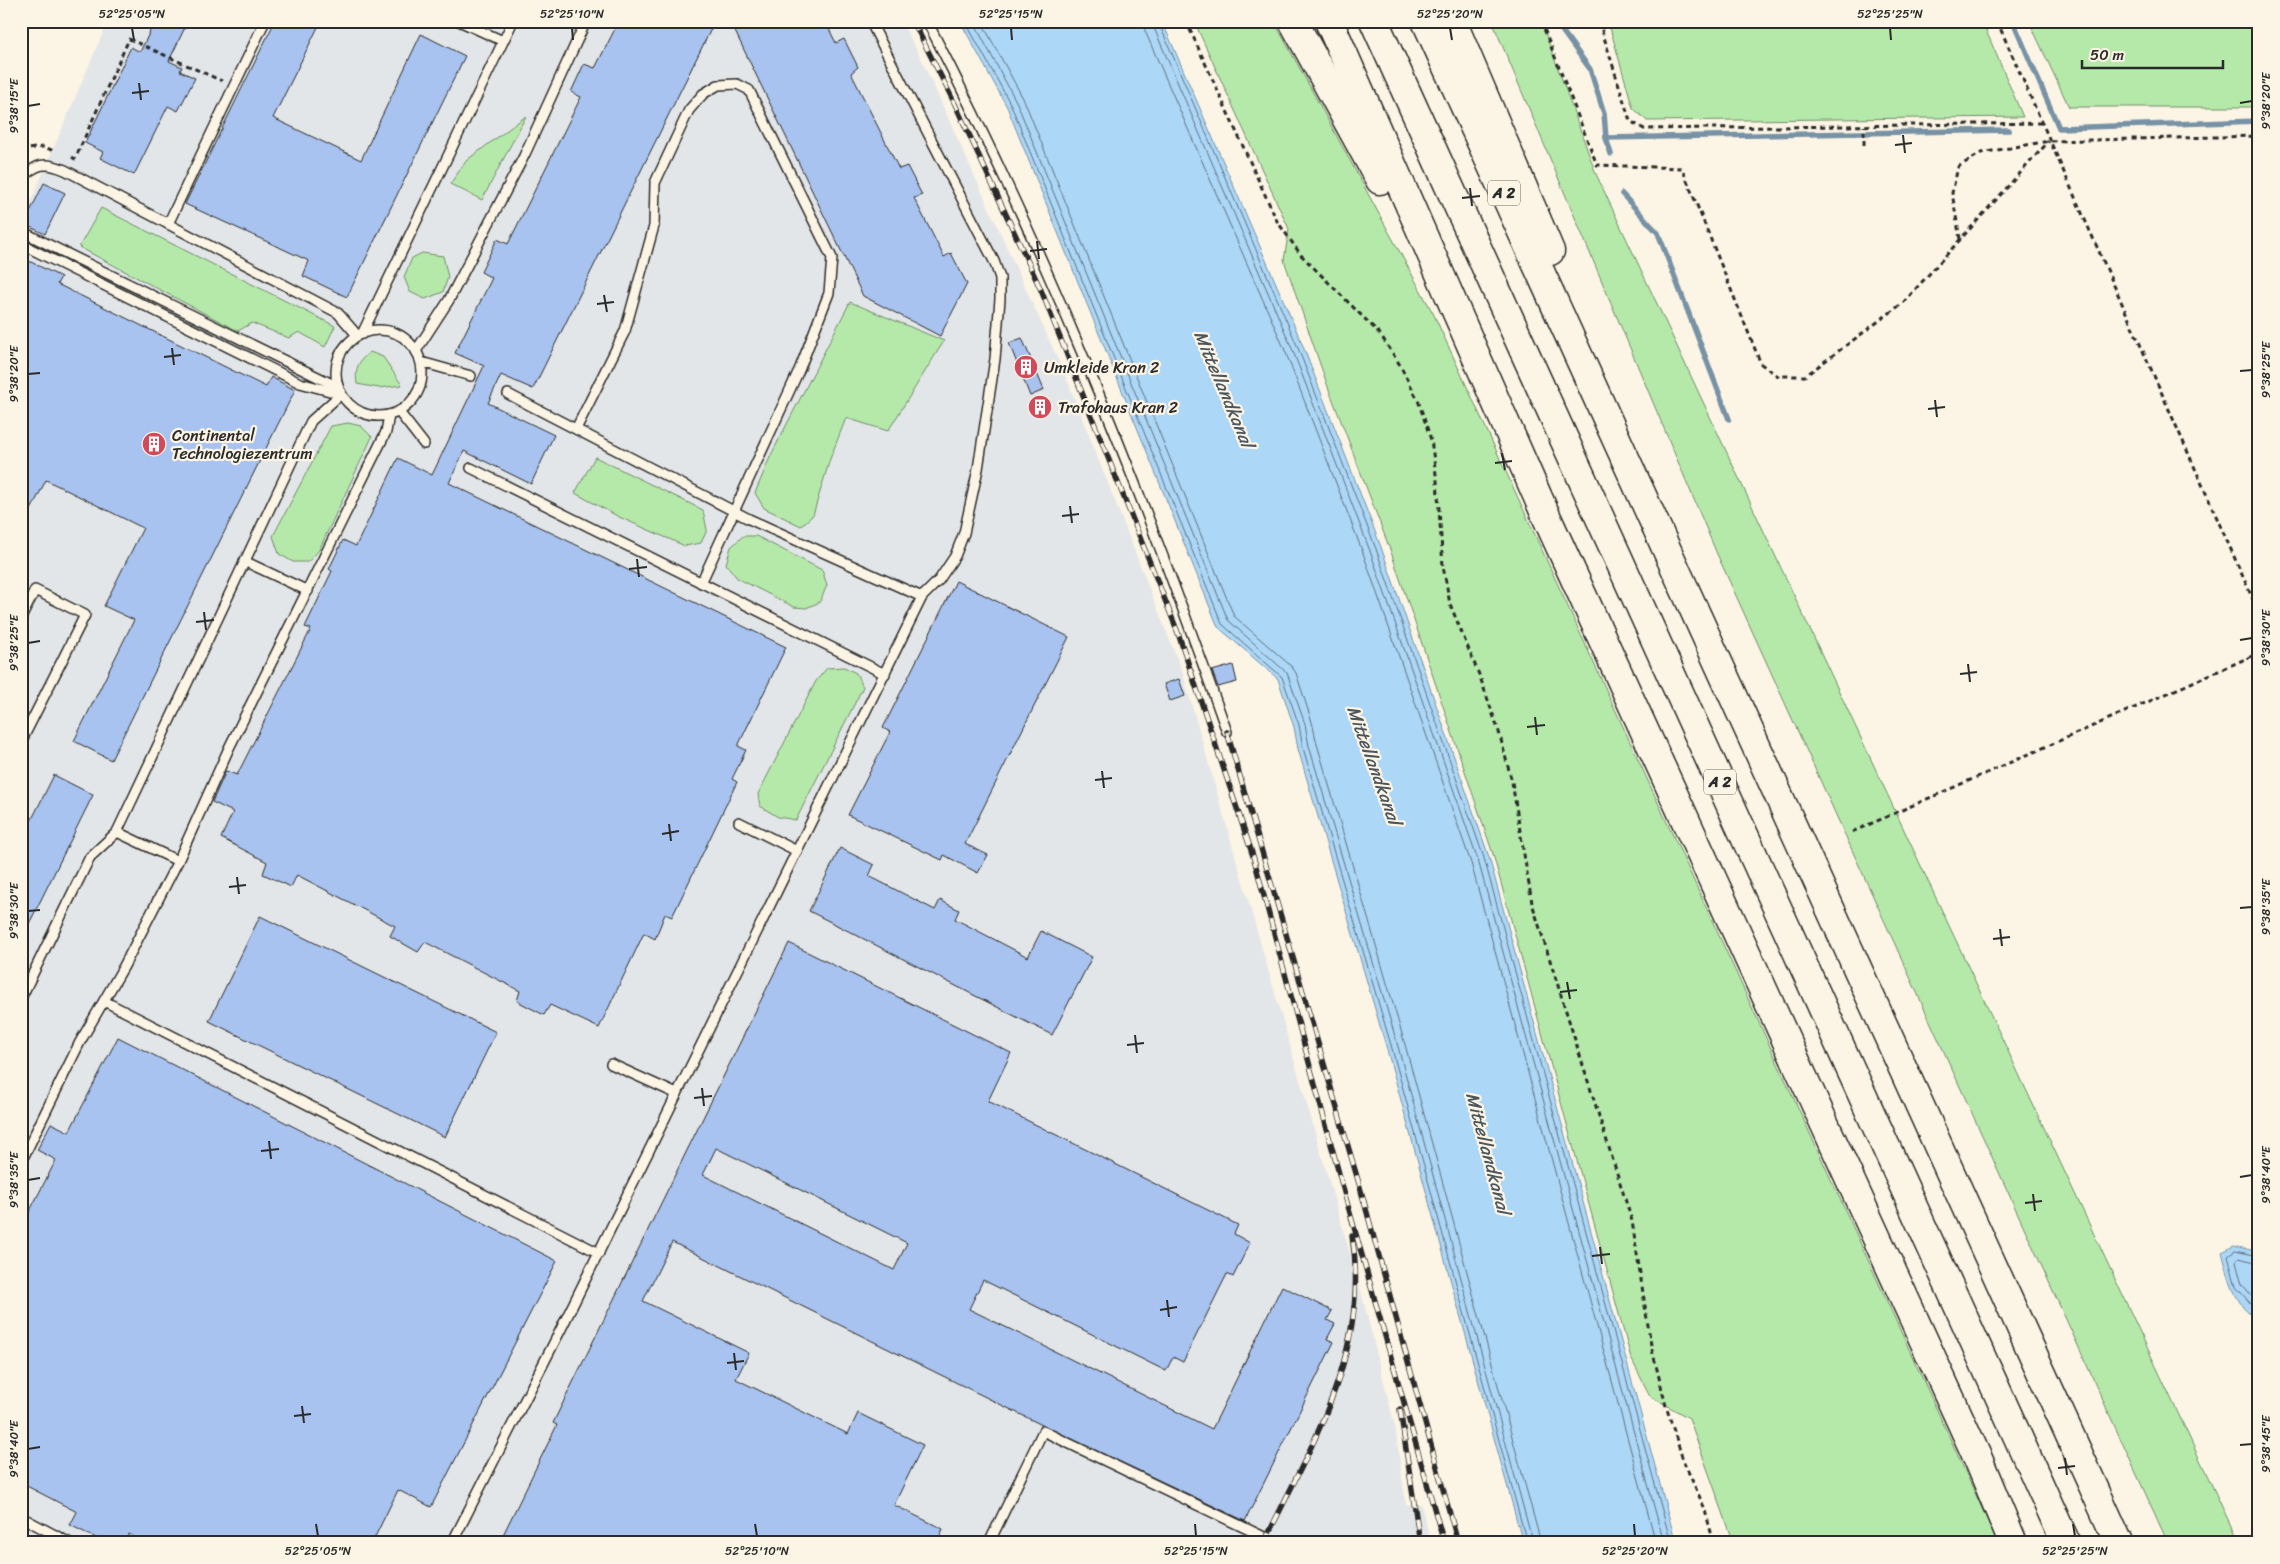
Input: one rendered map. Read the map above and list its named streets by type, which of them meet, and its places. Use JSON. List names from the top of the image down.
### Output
{
  "streets": {
    "highway": ["A 2"]
  },
  "water": ["Mittellandkanal"],
  "places": {
    "building": ["Umkleide Kran 2", "Trafohaus Kran 2", "Continental Technologiezentrum"]
  },
  "scale_bar": "50 m",
  "coordinates": [
    "52°25'05\"N",
    "52°25'10\"N",
    "52°25'15\"N",
    "52°25'20\"N",
    "52°25'25\"N",
    "9°38'20\"E",
    "9°38'15\"E",
    "9°38'25\"E",
    "9°38'30\"E",
    "9°38'35\"E",
    "9°38'40\"E",
    "9°38'45\"E"
  ]
}
